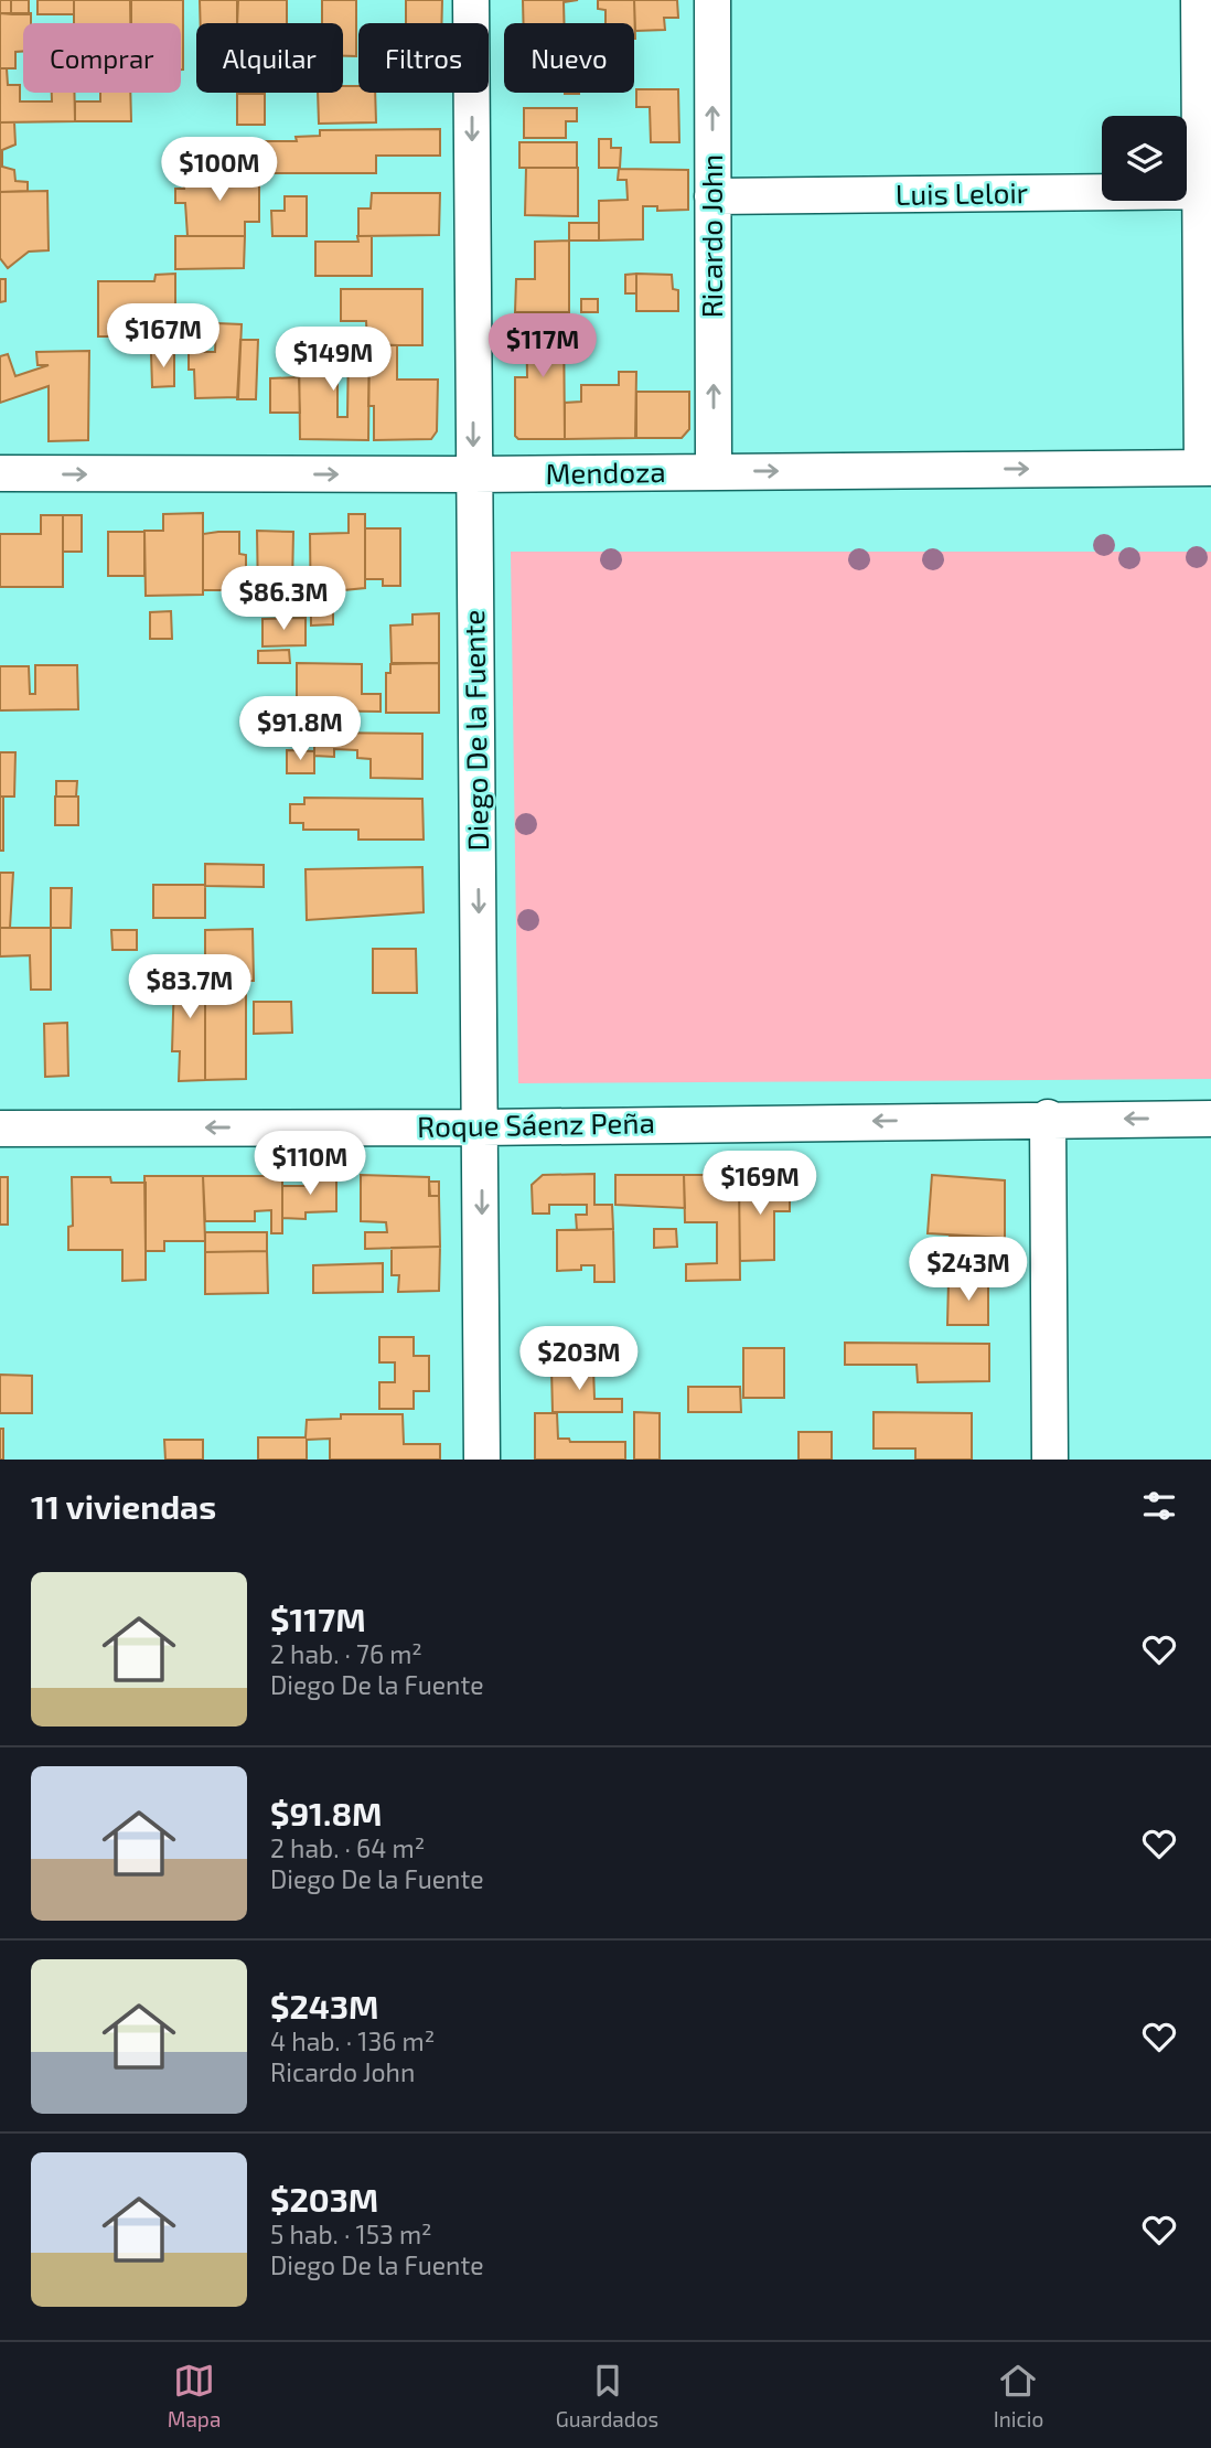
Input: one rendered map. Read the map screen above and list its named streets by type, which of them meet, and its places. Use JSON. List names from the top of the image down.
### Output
{
  "streets": {
    "street": [
      "Luis Leloir",
      "Ricardo John",
      "Mendoza",
      "Diego De la Fuente",
      "Roque Sáenz Peña"
    ]
  },
  "crossings": [
    ["Luis Leloir", "Ricardo John"],
    ["Ricardo John", "Mendoza"],
    ["Mendoza", "Diego De la Fuente"],
    ["Diego De la Fuente", "Roque Sáenz Peña"]
  ],
  "one_way": [
    "Ricardo John",
    "Mendoza",
    "Diego De la Fuente",
    "Roque Sáenz Peña"
  ],
  "page": {
    "chip": [
      "Comprar",
      "Alquilar",
      "Filtros",
      "Nuevo"
    ],
    "price": [
      "$100M",
      "$167M",
      "$117M",
      "$149M",
      "$86.3M",
      "$91.8M",
      "$83.7M",
      "$110M",
      "$169M",
      "$243M",
      "$203M"
    ],
    "heading": "11 viviendas",
    "list": [
      {
        "name": "$117M",
        "note": "2 hab. · 76 m² · Diego De la Fuente"
      },
      {
        "name": "$91.8M",
        "note": "2 hab. · 64 m² · Diego De la Fuente"
      },
      {
        "name": "$243M",
        "note": "4 hab. · 136 m² · Ricardo John"
      },
      {
        "name": "$203M",
        "note": "5 hab. · 153 m² · Diego De la Fuente"
      }
    ],
    "tabs": ["Mapa", "Guardados", "Inicio"]
  }
}
